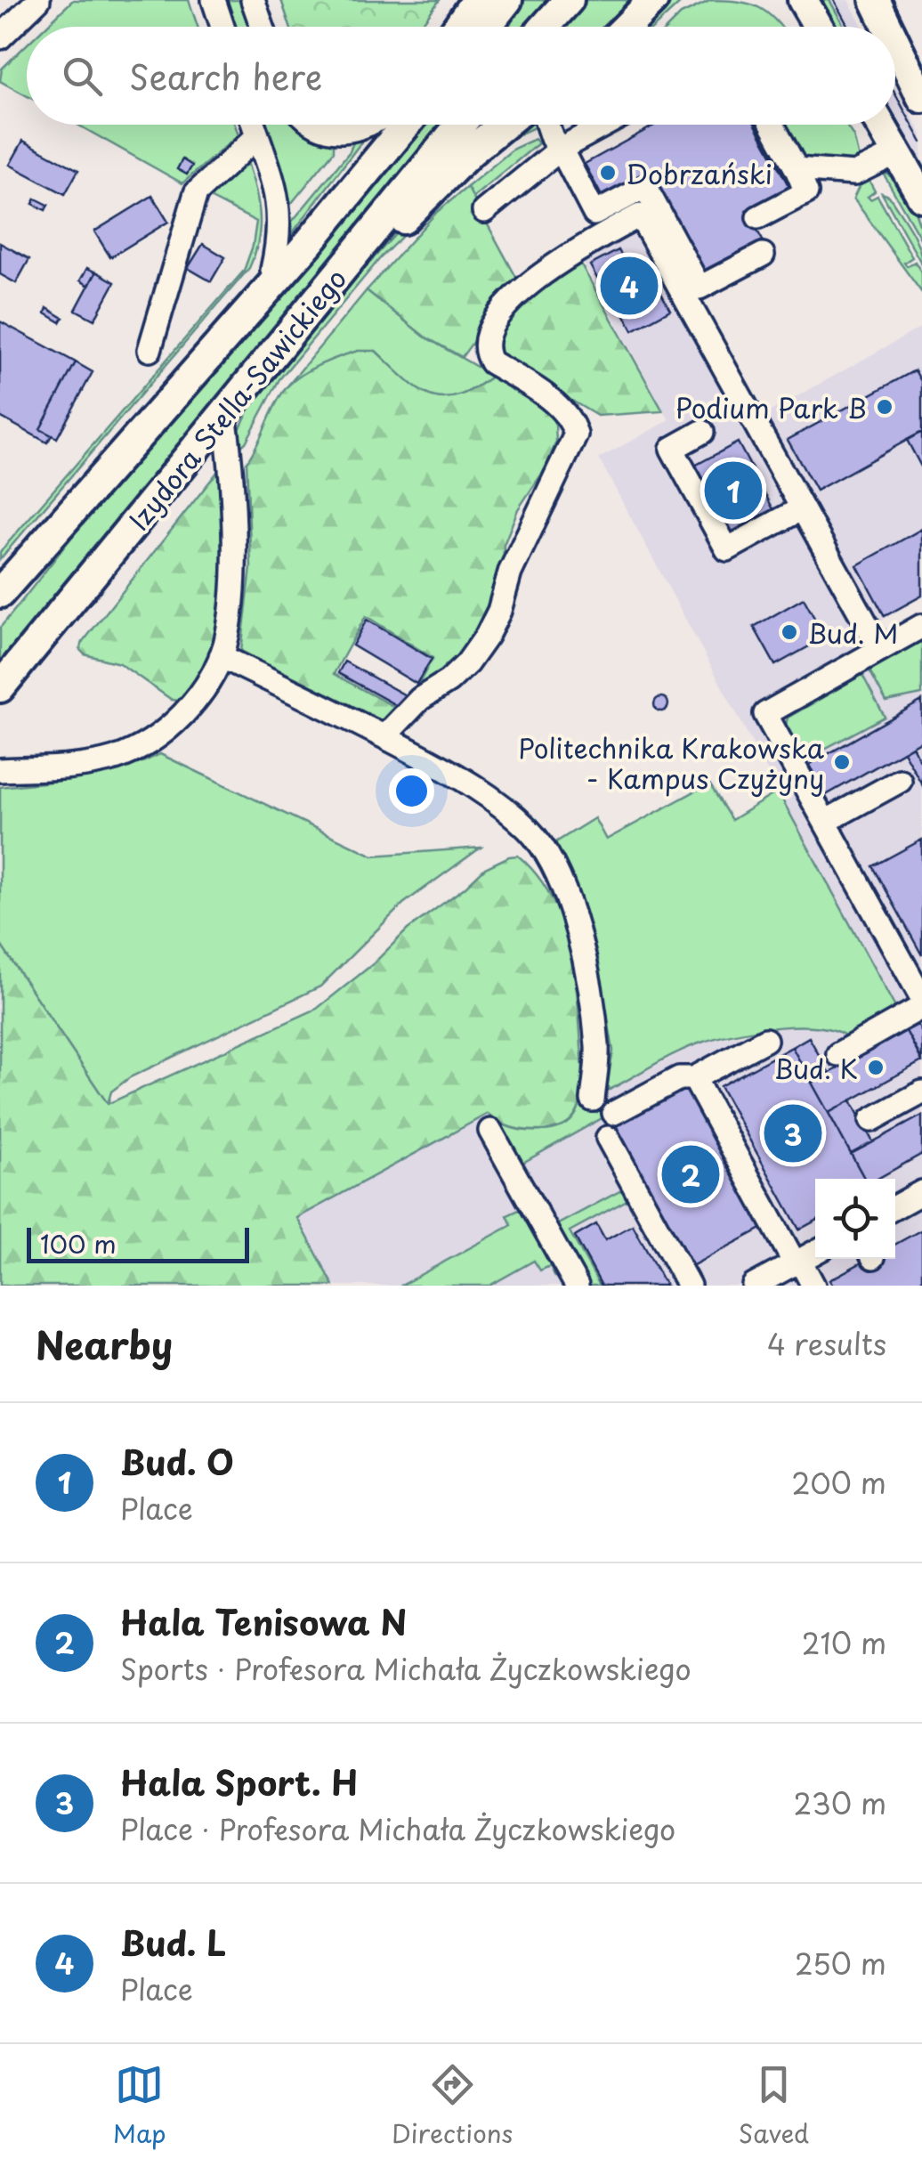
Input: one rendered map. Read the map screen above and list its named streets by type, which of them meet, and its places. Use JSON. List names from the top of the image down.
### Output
{
  "streets": {
    "main road": ["Izydora Stella-Sawickiego"]
  },
  "places": [
    "Dobrzański",
    "Podium Park B",
    "Bud. M",
    "Politechnika Krakowska - Kampus Czyżyny",
    "Bud. K"
  ],
  "scale_bar": "100 m",
  "page": {
    "search": "Search here",
    "pins": [
      "4",
      "1",
      "3",
      "2"
    ],
    "scale": "100 m",
    "heading": ["Nearby", "4 results"],
    "list": [
      {
        "mark": "1",
        "name": "Bud. O",
        "note": "Place",
        "value": "200 m"
      },
      {
        "mark": "2",
        "name": "Hala Tenisowa N",
        "note": "Sports · Profesora Michała Życzkowskiego",
        "value": "210 m"
      },
      {
        "mark": "3",
        "name": "Hala Sport. H",
        "note": "Place · Profesora Michała Życzkowskiego",
        "value": "230 m"
      },
      {
        "mark": "4",
        "name": "Bud. L",
        "note": "Place",
        "value": "250 m"
      }
    ],
    "nav": ["Map", "Directions", "Saved"]
  }
}
